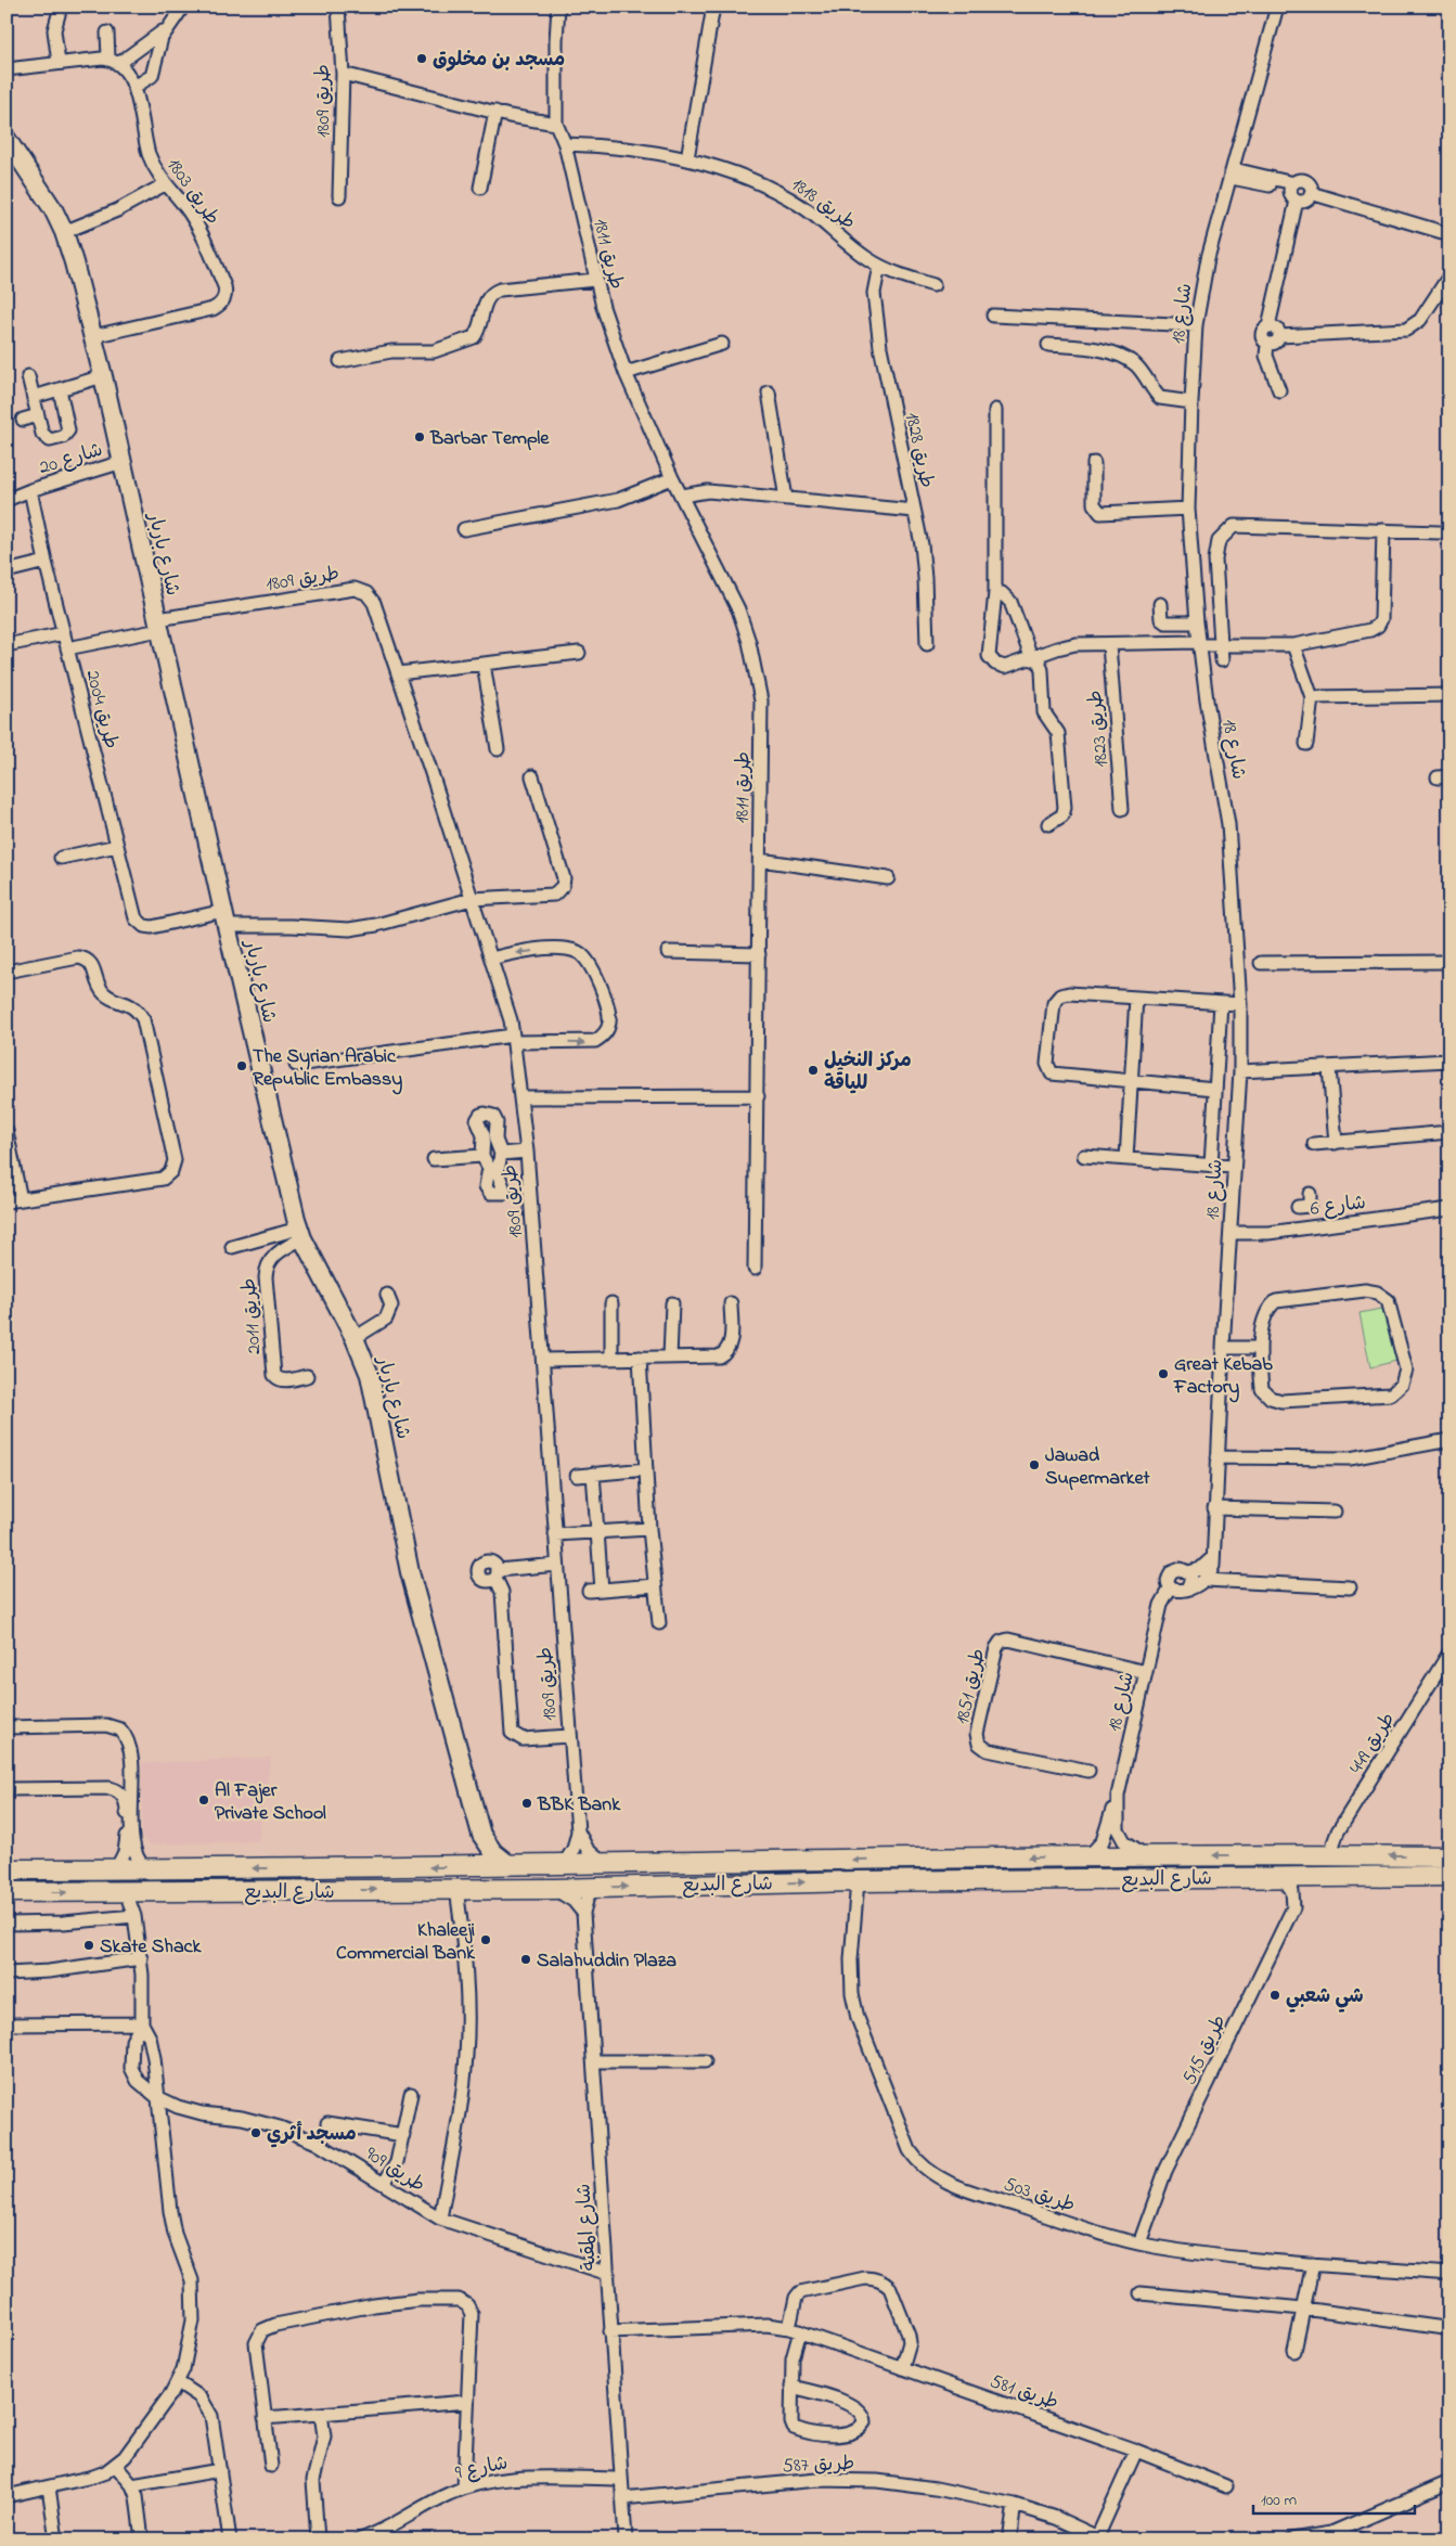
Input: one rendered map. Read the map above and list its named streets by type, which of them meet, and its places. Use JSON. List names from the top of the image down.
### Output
{
  "streets": {
    "main road": ["شارع البديع"],
    "street": [
      "طريق 1809",
      "طريق 1803",
      "طريق 1818",
      "طريق 1811",
      "شارع 18",
      "طريق 1828",
      "شارع 20",
      "شارع باربار",
      "طريق 2004",
      "طريق 1823",
      "شارع 6",
      "طريق 2011",
      "طريق 1851",
      "طريق 449",
      "طريق 515",
      "طريق 909",
      "طريق 503",
      "شارع المقبة",
      "طريق 581",
      "طريق 587",
      "شارع 9"
    ]
  },
  "crossings": [
    ["طريق 1809", "شارع باربار"],
    ["طريق 1809", "طريق 2004"],
    ["طريق 1809", "شارع البديع"],
    ["طريق 1803", "شارع باربار"],
    ["طريق 1818", "طريق 1811"],
    ["طريق 1818", "طريق 1828"],
    ["شارع 18", "شارع 6"],
    ["شارع 18", "طريق 1851"],
    ["شارع 18", "شارع البديع"],
    ["شارع 20", "شارع باربار"],
    ["شارع 20", "طريق 2004"],
    ["شارع باربار", "طريق 2004"],
    ["شارع باربار", "طريق 2011"],
    ["شارع باربار", "شارع البديع"],
    ["طريق 449", "شارع البديع"],
    ["شارع البديع", "طريق 515"],
    ["شارع البديع", "طريق 503"],
    ["شارع البديع", "شارع المقبة"],
    ["طريق 515", "طريق 503"],
    ["طريق 909", "شارع المقبة"],
    ["شارع المقبة", "طريق 581"],
    ["شارع المقبة", "طريق 587"],
    ["شارع المقبة", "شارع 9"]
  ],
  "places": [
    "مسجد بن مخلوق",
    "Barbar Temple",
    "The Syrian Arabic Republic Embassy",
    "مركز النخيل للياقة",
    "Great Kebab Factory",
    "Jawad Supermarket",
    "Al Fajer Private School",
    "BBK Bank",
    "Khaleeji Commercial Bank",
    "Skate Shack",
    "Salahuddin Plaza",
    "شي شعبي",
    "مسجد أثري"
  ],
  "scale_bar": "100 m"
}
